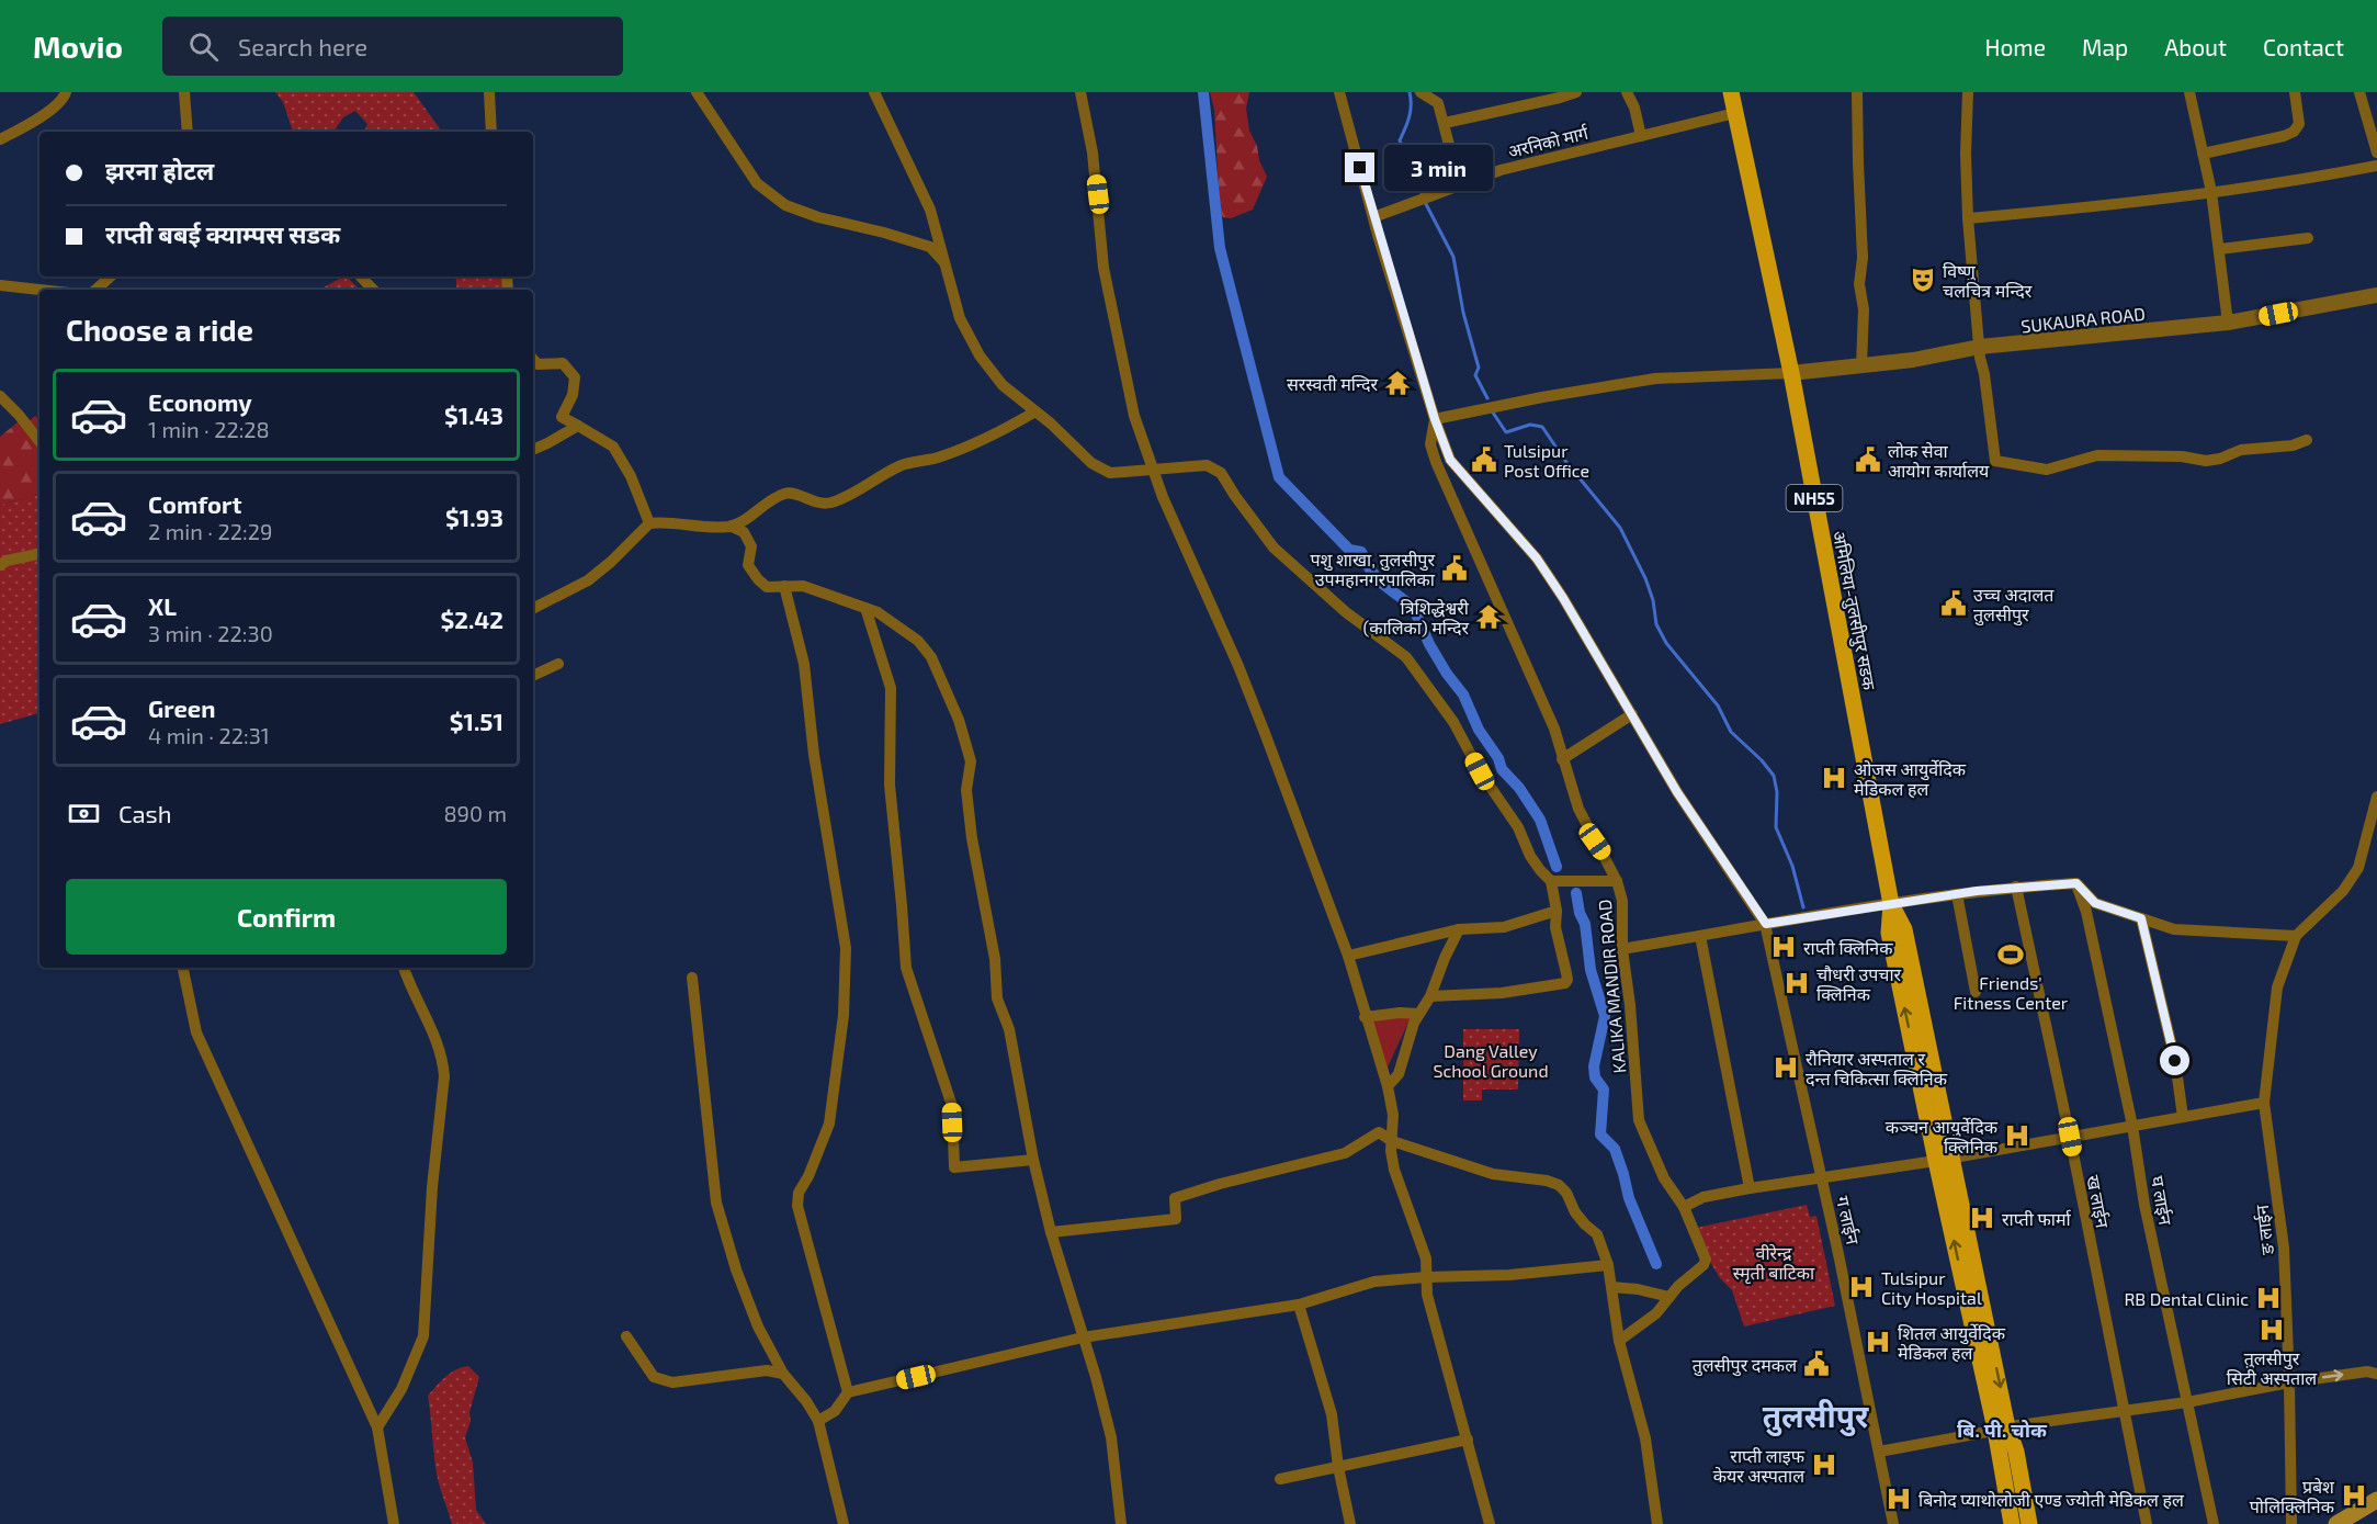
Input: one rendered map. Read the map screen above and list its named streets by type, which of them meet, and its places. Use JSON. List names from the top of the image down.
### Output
{
  "streets": {
    "main road": ["NH55", "अमिलिया-तुलसीपुर सडक"],
    "street": [
      "अरनिको मार्ग",
      "SUKAURA ROAD",
      "KALIKA MANDIR ROAD",
      "घ लाईन",
      "ख लाईन",
      "ग लाईन",
      "ङ लाईन"
    ]
  },
  "crossings": [
    ["अरनिको मार्ग", "अमिलिया-तुलसीपुर सडक"],
    ["SUKAURA ROAD", "अमिलिया-तुलसीपुर सडक"],
    ["NH55", "अमिलिया-तुलसीपुर सडक"]
  ],
  "districts": ["तुलसीपुर", "बि. पी. चोक"],
  "parks": ["Dang Valley School Ground", "वीरेन्द्र स्मृती बाटिका"],
  "places": {
    "theatre": ["विष्णु चलचित्र मन्दिर"],
    "temple": ["सरस्वती मन्दिर", "त्रिशिद्धेश्वरी (कालिका) मन्दिर"],
    "public building": [
      "Tulsipur Post Office",
      "लोक सेवा आयोग कार्यालय",
      "पशु शाखा, तुलसीपुर उपमहानगरपालिका",
      "उच्च अदालत तुलसीपुर",
      "तुलसीपुर दमकल"
    ],
    "hospital": [
      "ओजस आयुर्वेदिक मेडिकल हल",
      "राप्ती क्लिनिक",
      "चौधरी उपचार क्लिनिक",
      "रौनियार अस्पताल र दन्त चिकित्सा क्लिनिक",
      "कञ्चन आयुर्वेदिक क्लिनिक",
      "राप्ती फार्मा",
      "Tulsipur City Hospital",
      "RB Dental Clinic",
      "तुलसीपुर सिटी अस्पताल",
      "शितल आयुर्वेदिक मेडिकल हल",
      "राप्ती लाइफ केयर अस्पताल",
      "प्रबेश पोलिक्लिनिक",
      "बिनोद प्याथोलोजी एण्ड ज्योती मेडिकल हल"
    ],
    "sports": ["Friends' Fitness Center"]
  },
  "page": {
    "header": "Movio",
    "search": "Search here",
    "nav": [
      "Home",
      "Map",
      "About",
      "Contact"
    ],
    "banner": ["झरना होटल", "राप्ती बबई क्याम्पस सडक"],
    "bubble": "3 min",
    "heading": "Choose a ride",
    "list": [
      {
        "name": "Economy",
        "note": "1 min · 22:28",
        "value": "$1.43"
      },
      {
        "name": "Comfort",
        "note": "2 min · 22:29",
        "value": "$1.93"
      },
      {
        "name": "XL",
        "note": "3 min · 22:30",
        "value": "$2.42"
      },
      {
        "name": "Green",
        "note": "4 min · 22:31",
        "value": "$1.51"
      }
    ],
    "pay": ["Cash", "890 m"],
    "buttons": "Confirm"
  }
}
